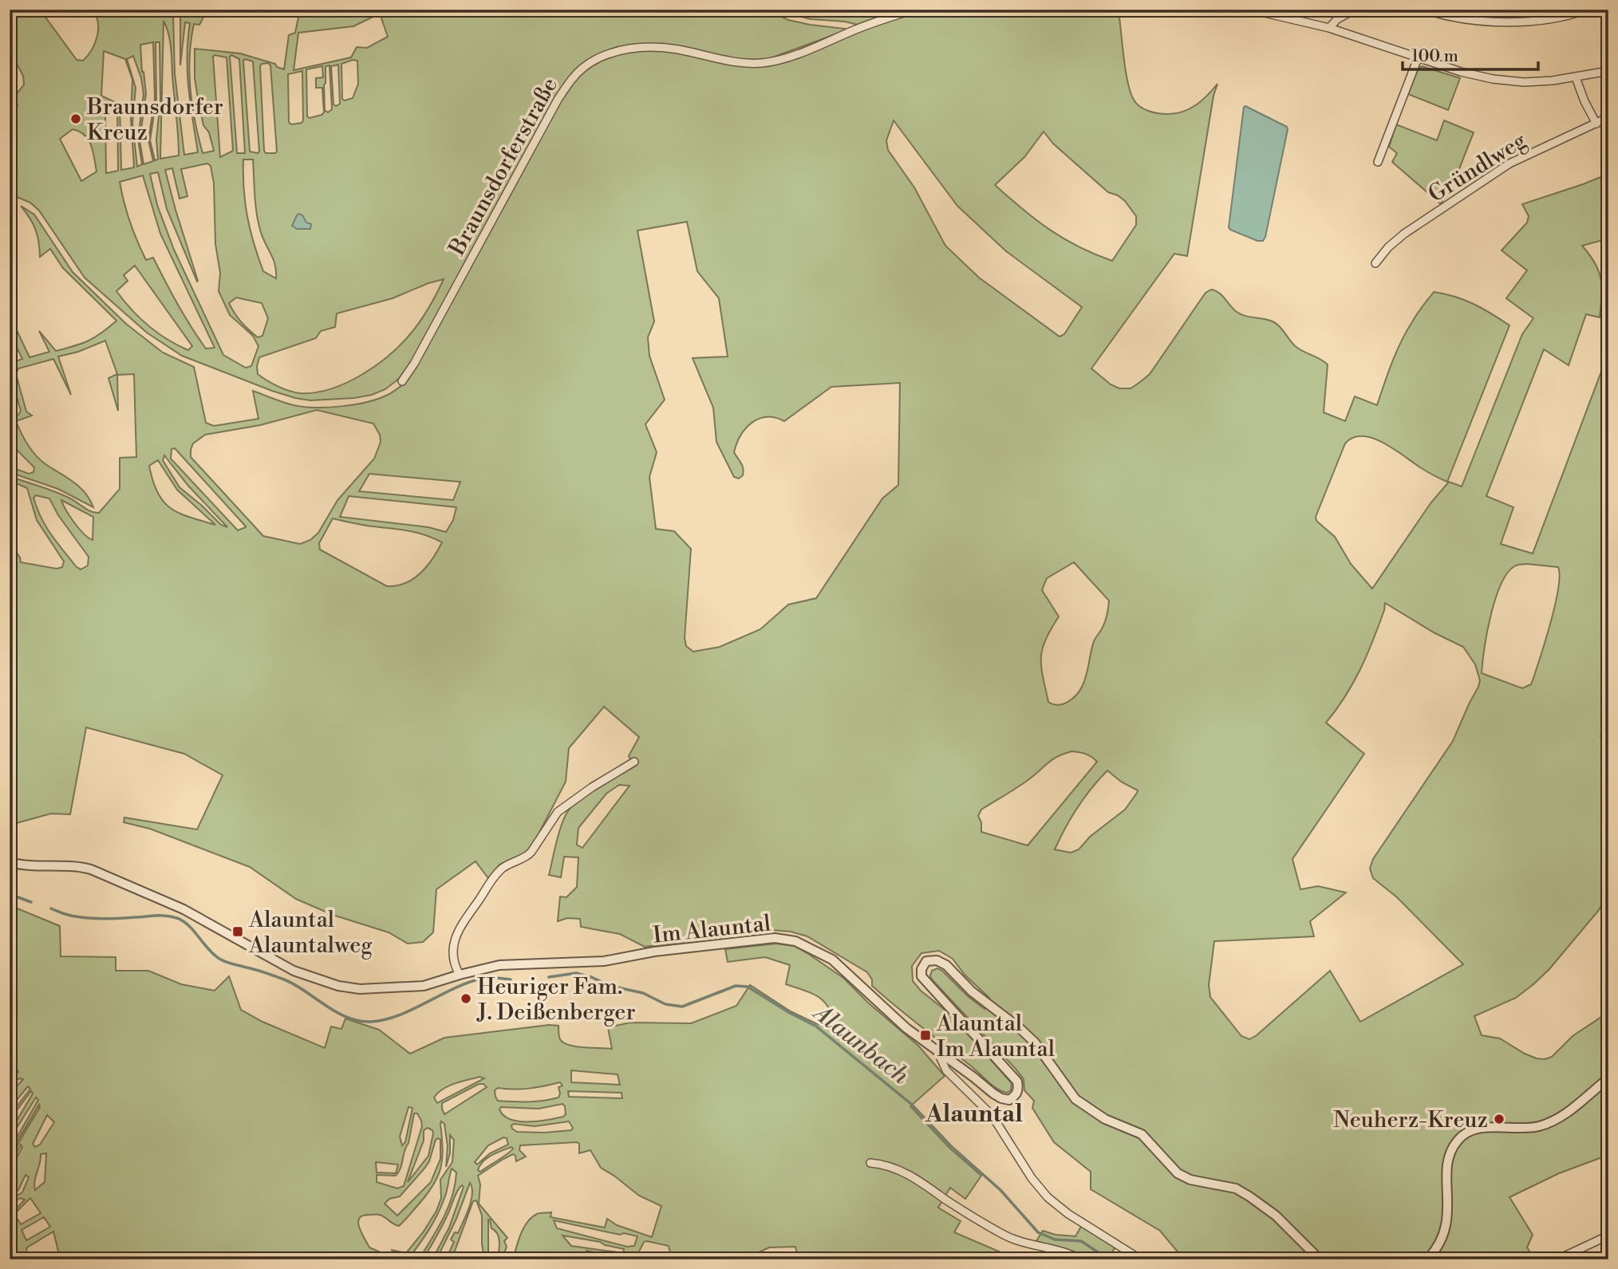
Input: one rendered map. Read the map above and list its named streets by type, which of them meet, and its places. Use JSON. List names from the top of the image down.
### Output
{
  "streets": {
    "street": ["Braunsdorferstraße", "Gründlweg", "Im Alauntal"]
  },
  "districts": ["Alauntal"],
  "water": ["Alaunbach"],
  "places": {
    "other": ["Braunsdorfer Kreuz", "Heuriger Fam. J. Deißenberger", "Neuherz-Kreuz"],
    "transit": ["Alauntal Alauntalweg", "Alauntal Im Alauntal"]
  },
  "scale_bar": "100 m"
}
